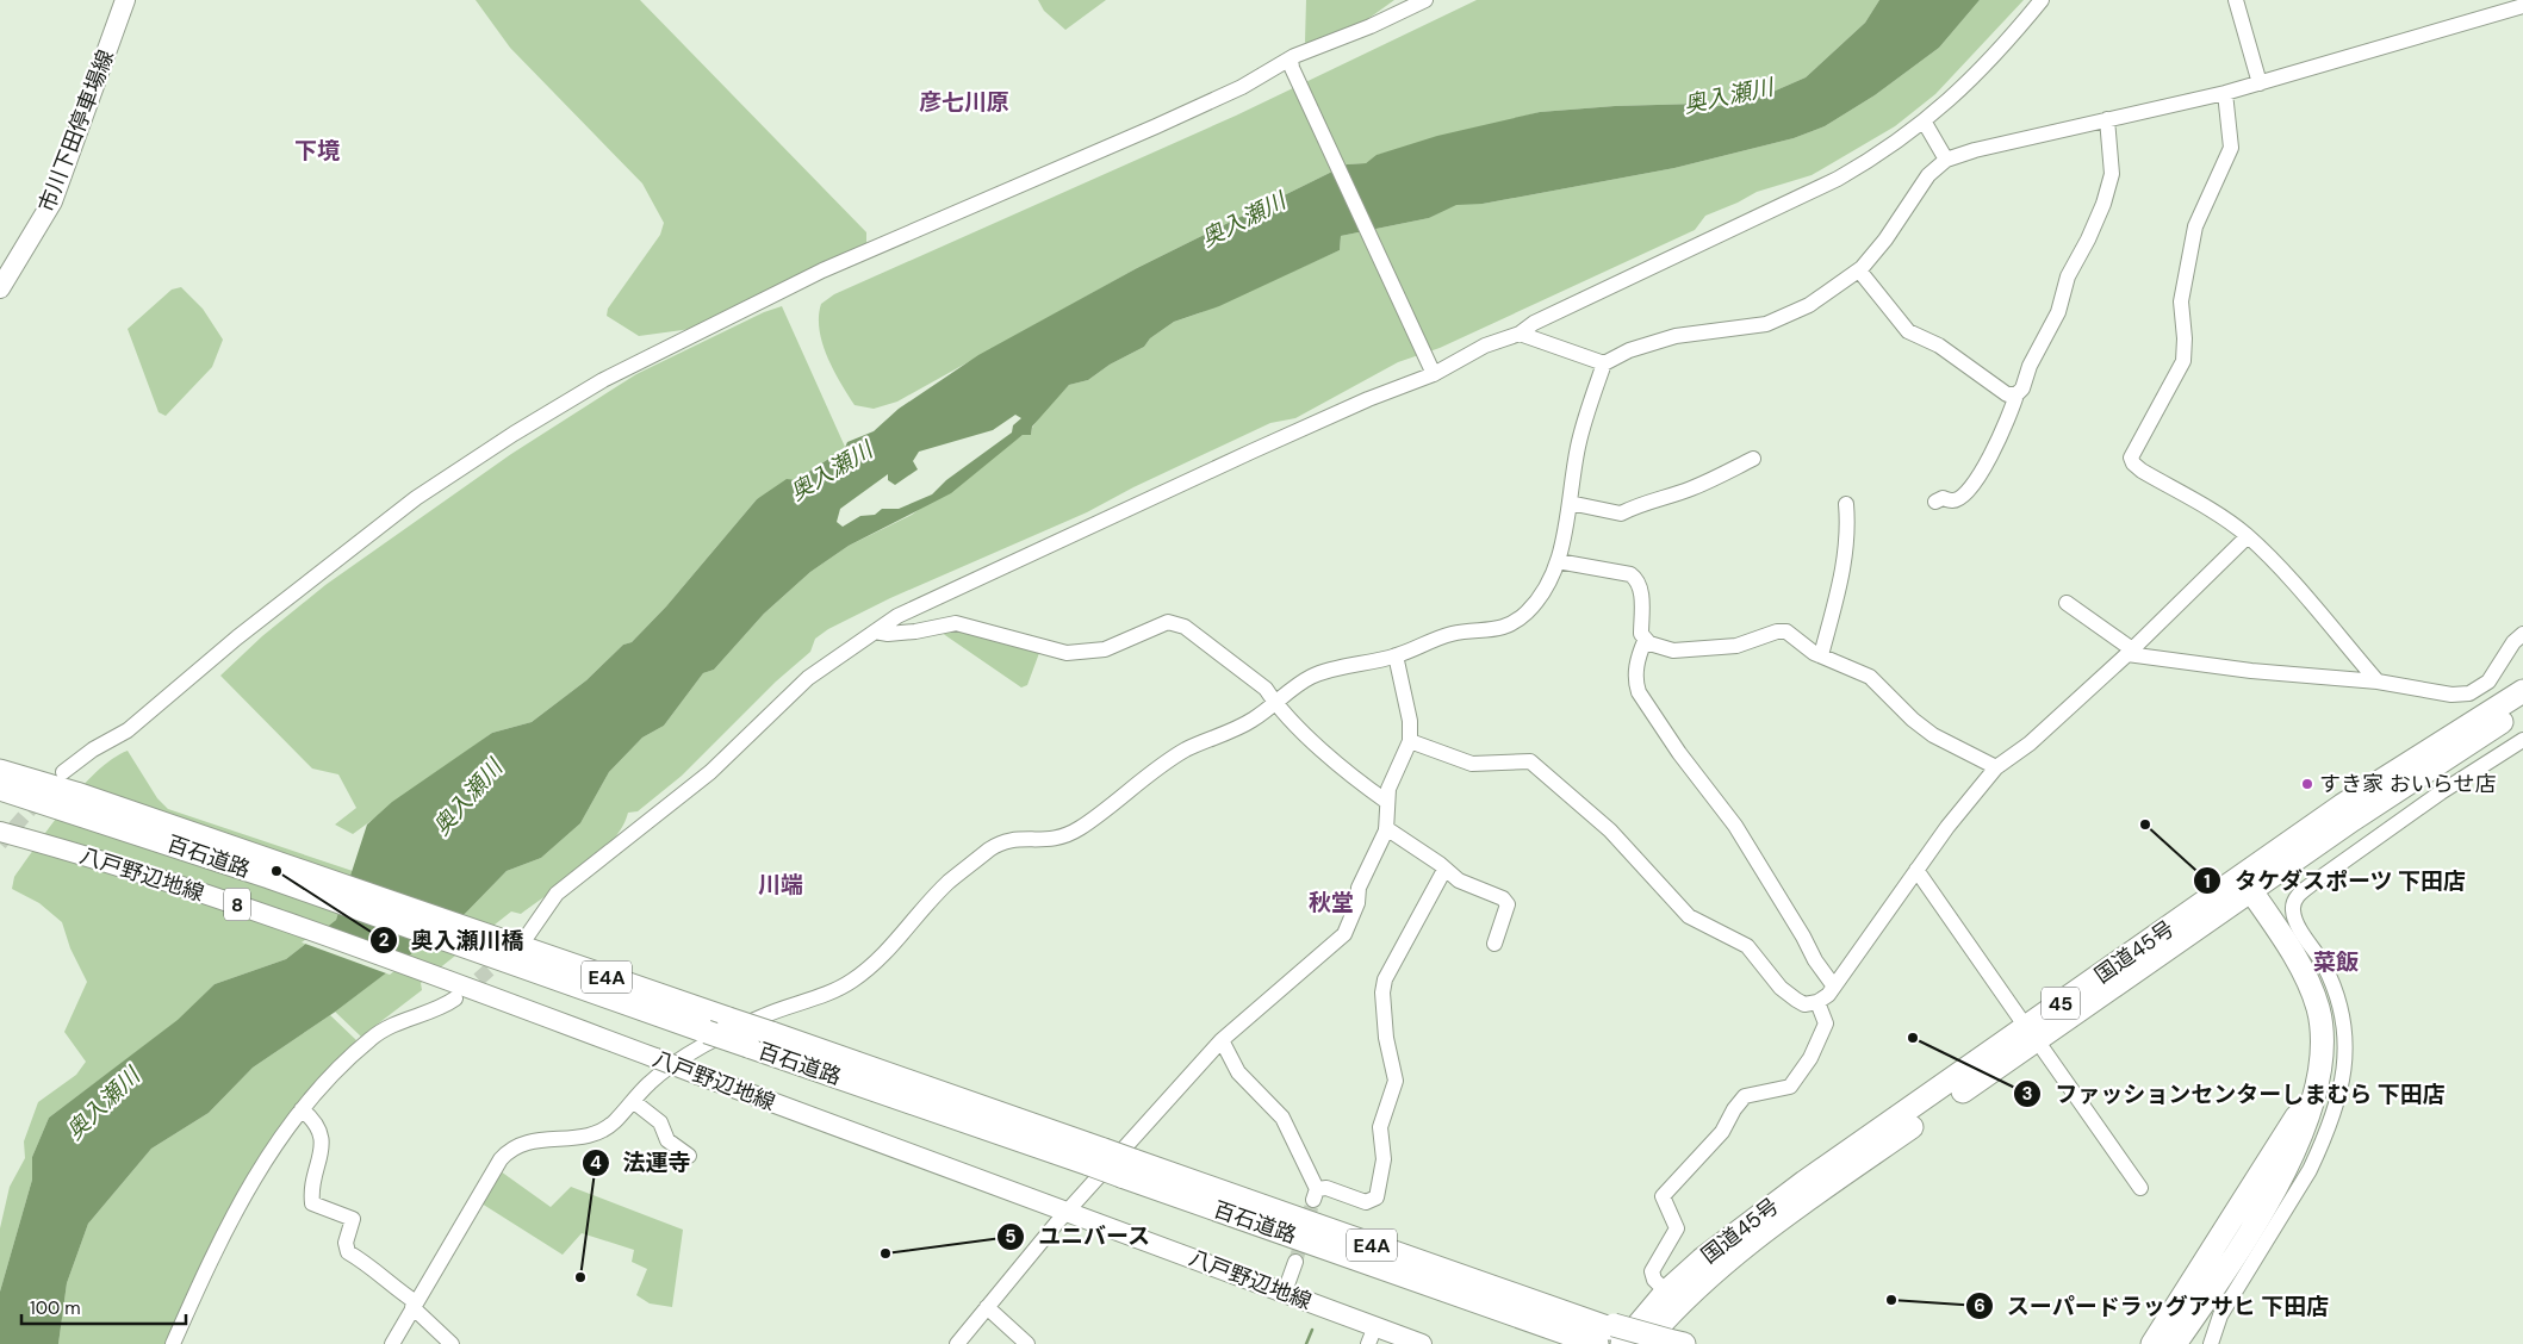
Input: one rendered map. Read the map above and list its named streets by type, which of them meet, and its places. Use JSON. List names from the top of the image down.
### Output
{
  "streets": {
    "highway": [
      "百石道路",
      "国道45号",
      "E4A",
      "45"
    ],
    "main road": ["市川下田停車場線", "八戸野辺地線", "8"]
  },
  "crossings": [
    ["百石道路", "国道45号"],
    ["百石道路", "E4A"],
    ["国道45号", "E4A"]
  ],
  "districts": [
    "彦七川原",
    "下境",
    "川端",
    "秋堂",
    "菜飯"
  ],
  "water": ["奥入瀬川"],
  "places": [
    "すき家 おいらせ店",
    "タケダスポーツ 下田店",
    "奥入瀬川橋",
    "ファッションセンターしまむら 下田店",
    "ユニバース",
    "法運寺",
    "スーパードラッグアサヒ 下田店"
  ],
  "scale_bar": "100 m"
}
